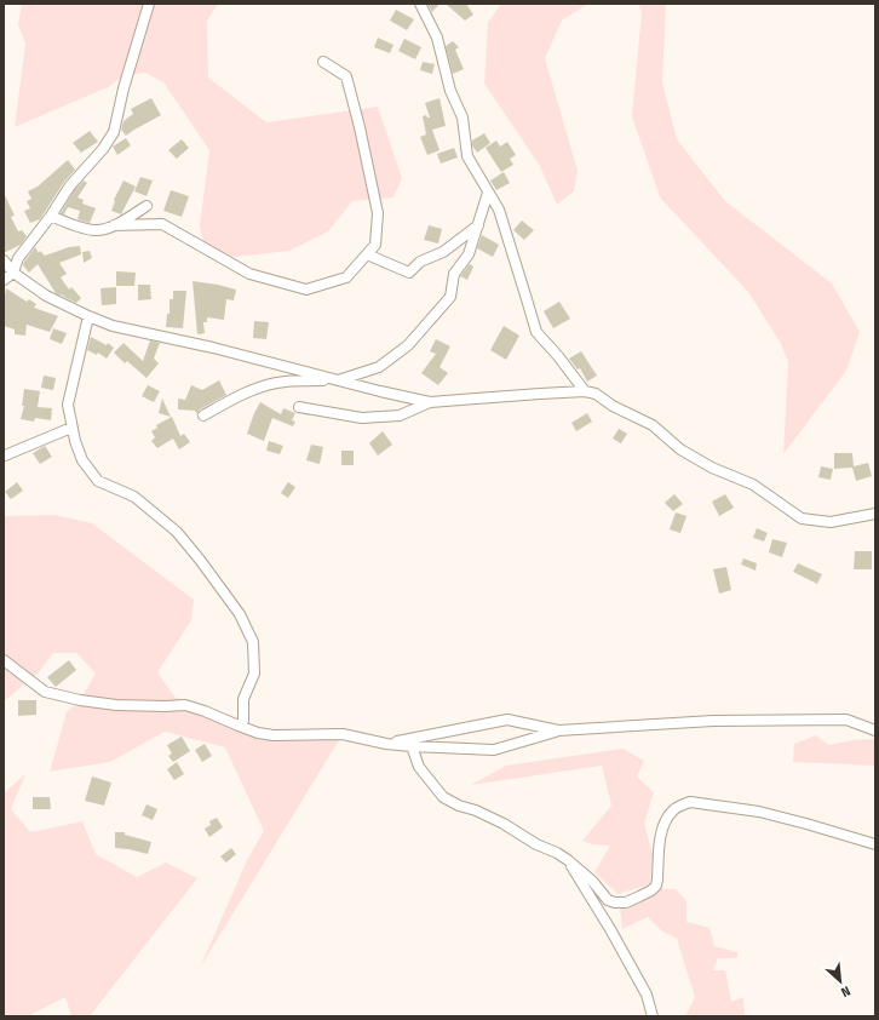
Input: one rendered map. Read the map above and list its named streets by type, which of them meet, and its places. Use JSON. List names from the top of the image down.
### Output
{
  "north": "bottom right"
}
